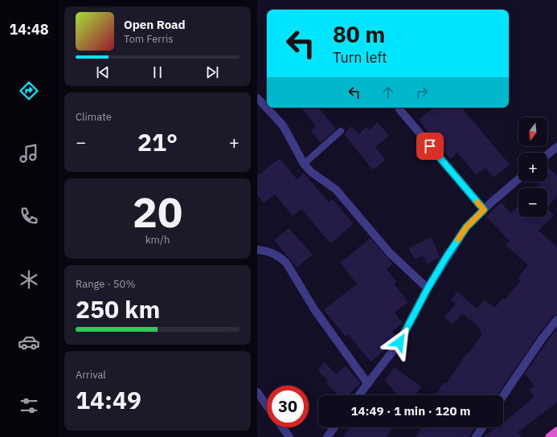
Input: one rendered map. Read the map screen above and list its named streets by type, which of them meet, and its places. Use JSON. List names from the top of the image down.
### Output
{
  "north": "bottom",
  "page": {
    "tabs": "14:48",
    "turn": ["80 m", "Turn left"],
    "song": ["Open Road", "Tom Ferris"],
    "tile": [
      "Climate",
      ["20", "km/h"],
      ["Range · 50%", "250 km"],
      ["Arrival", "14:49"]
    ],
    "map_buttons": ["+", "−"],
    "heat": ["−", "21°", "+"],
    "limit": "30",
    "trip": "14:49 · 1 min · 120 m"
  }
}
